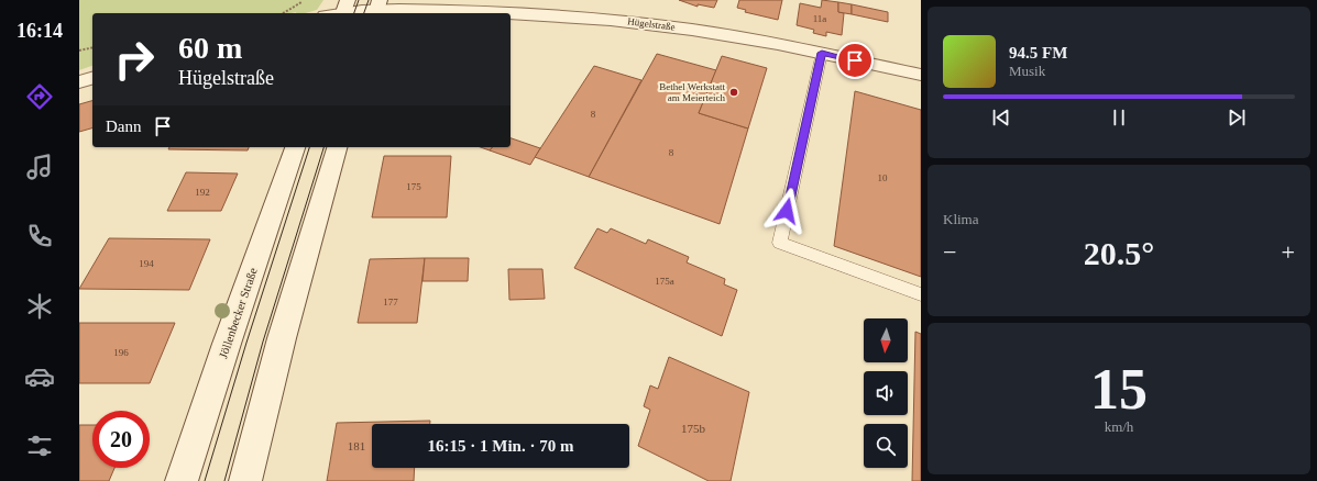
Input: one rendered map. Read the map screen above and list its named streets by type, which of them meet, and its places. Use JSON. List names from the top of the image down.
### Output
{
  "streets": {
    "street": ["Hügelstraße", "Jöllenbecker Straße"]
  },
  "places": ["Bethel Werkstatt am Meierteich"],
  "house_numbers": [
    "11a",
    "8",
    "8",
    "10",
    "175",
    "192",
    "194",
    "175a",
    "177",
    "196",
    "175b",
    "181"
  ],
  "north": "bottom",
  "page": {
    "tabs": "16:14",
    "turn": ["60 m", "Hügelstraße"],
    "song": ["94.5 FM", "Musik"],
    "then": "Dann",
    "tile": [
      "Klima",
      ["15", "km/h"]
    ],
    "heat": ["−", "20.5°", "+"],
    "limit": "20",
    "trip": "16:15 · 1 Min. · 70 m"
  }
}
